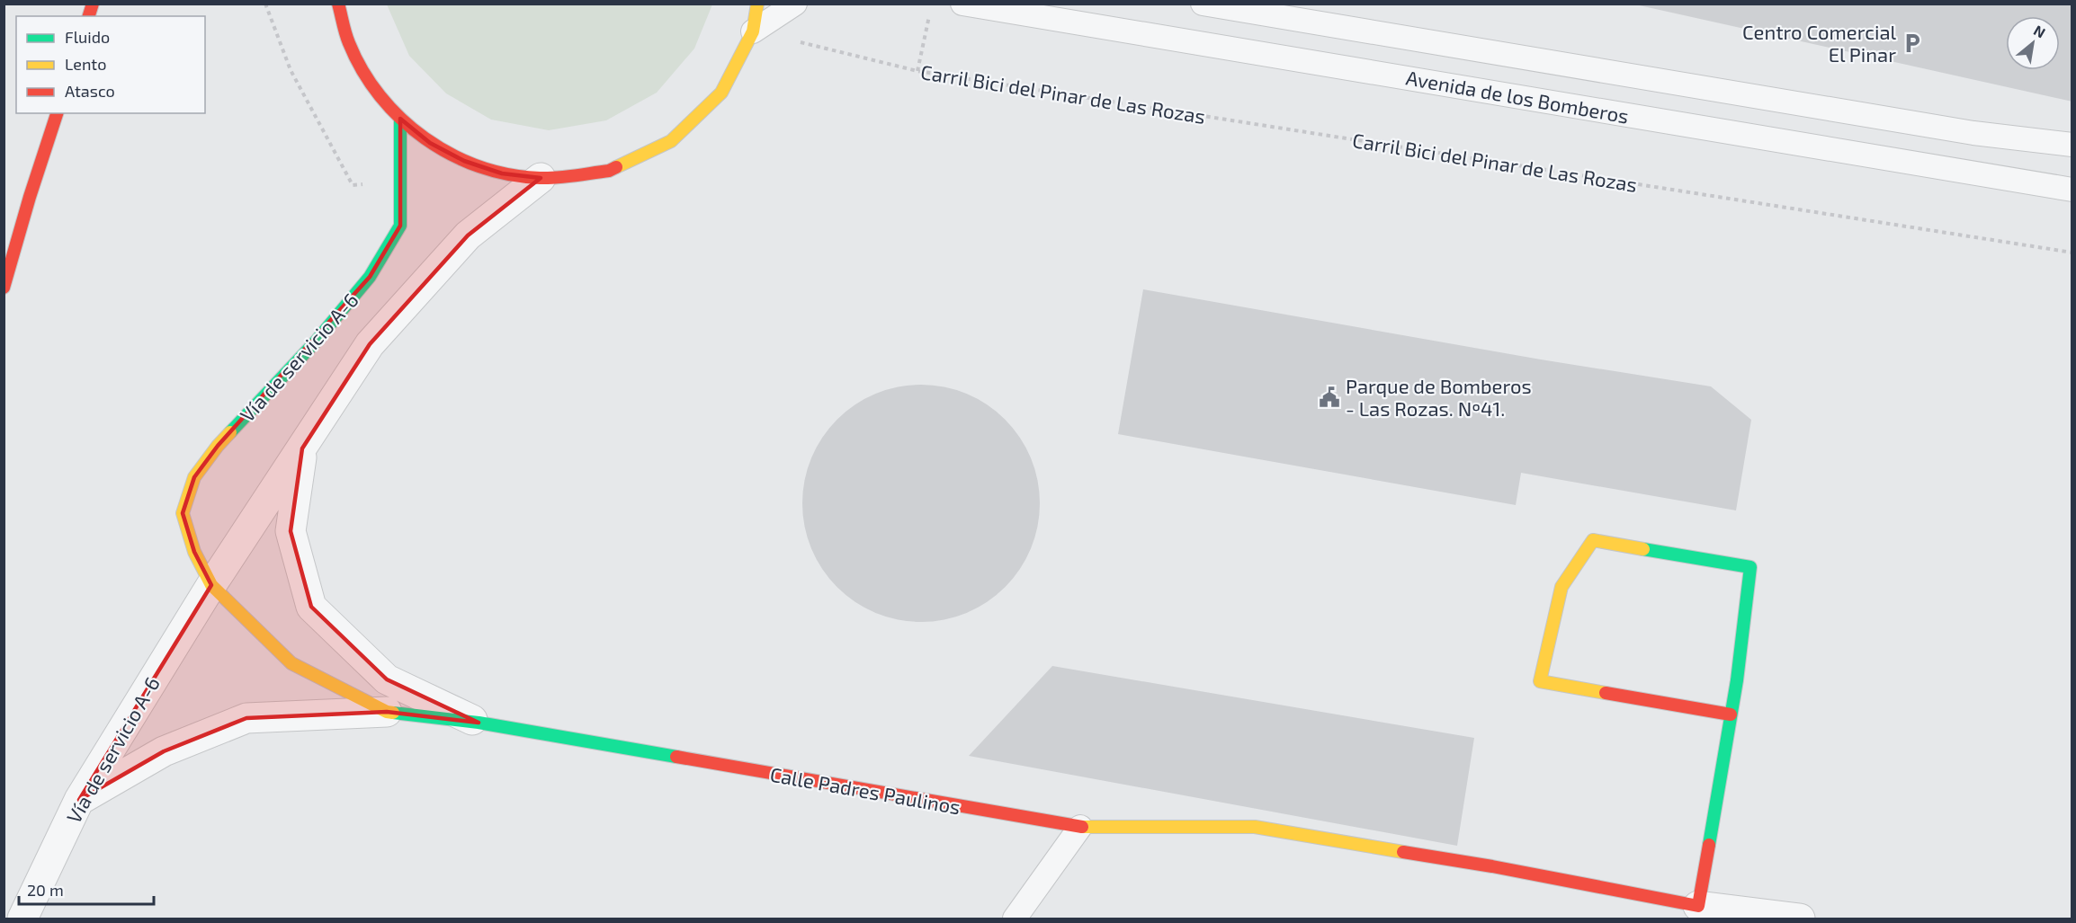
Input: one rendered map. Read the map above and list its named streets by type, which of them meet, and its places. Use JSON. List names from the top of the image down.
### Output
{
  "streets": {
    "main road": ["Vía de servicio A-6", "Calle Padres Paulinos"],
    "lane": ["Avenida de los Bomberos"],
    "path": ["Carril Bici del Pinar de Las Rozas"]
  },
  "crossings": [
    ["Vía de servicio A-6", "Calle Padres Paulinos"]
  ],
  "places": {
    "parking": ["Centro Comercial El Pinar"],
    "public building": ["Parque de Bomberos - Las Rozas. Nº41."]
  },
  "legend": ["Fluido", "Lento", "Atasco"],
  "scale_bar": "20 m",
  "north": "top right"
}
